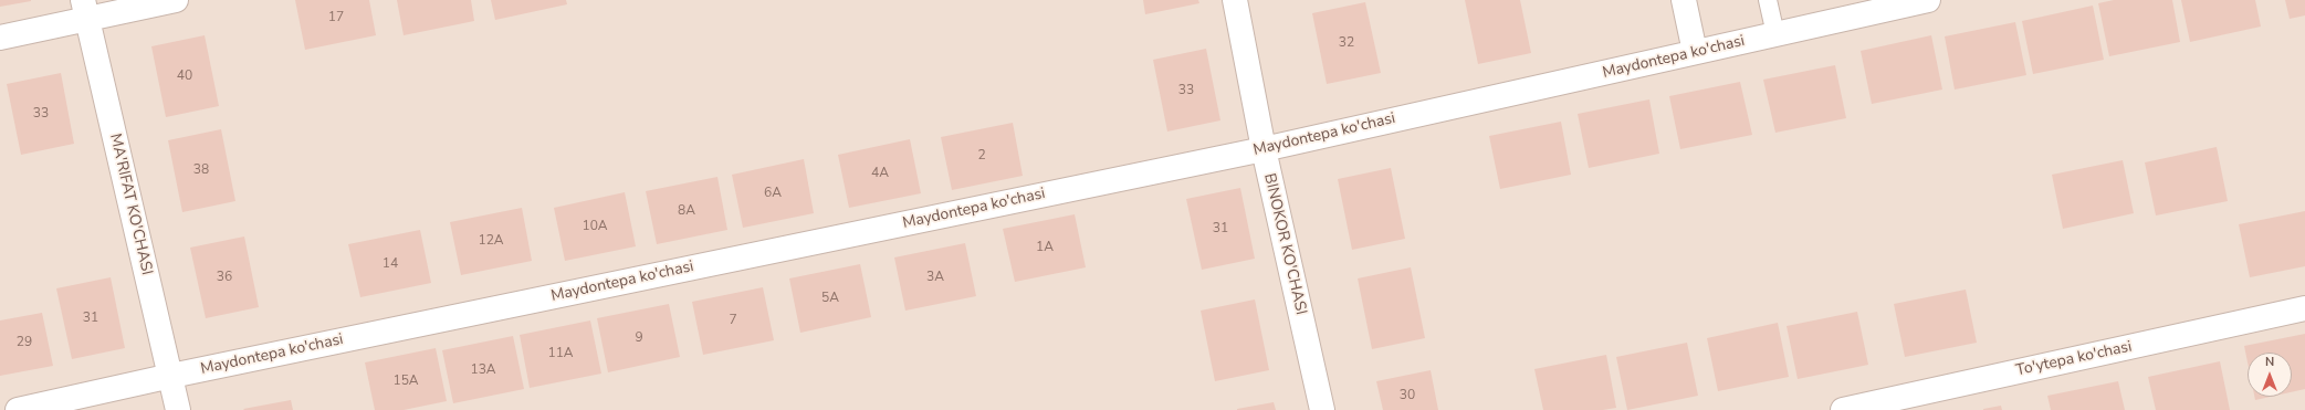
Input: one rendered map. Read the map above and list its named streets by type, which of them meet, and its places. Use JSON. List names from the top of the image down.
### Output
{
  "streets": {
    "street": [
      "Maydontepa ko'chasi",
      "MA'RIFAT KO'CHASI",
      "BINOKOR KO'CHASI",
      "To'ytepa ko'chasi"
    ]
  },
  "crossings": [
    ["Maydontepa ko'chasi", "MA'RIFAT KO'CHASI"],
    ["Maydontepa ko'chasi", "BINOKOR KO'CHASI"]
  ],
  "house_numbers": [
    "17",
    "32",
    "40",
    "33",
    "33",
    "2",
    "38",
    "4A",
    "6A",
    "8A",
    "10A",
    "31",
    "12A",
    "1A",
    "14",
    "36",
    "3A",
    "5A",
    "31",
    "7",
    "9",
    "29",
    "11A",
    "13A",
    "15A",
    "30"
  ],
  "north": "top"
}
